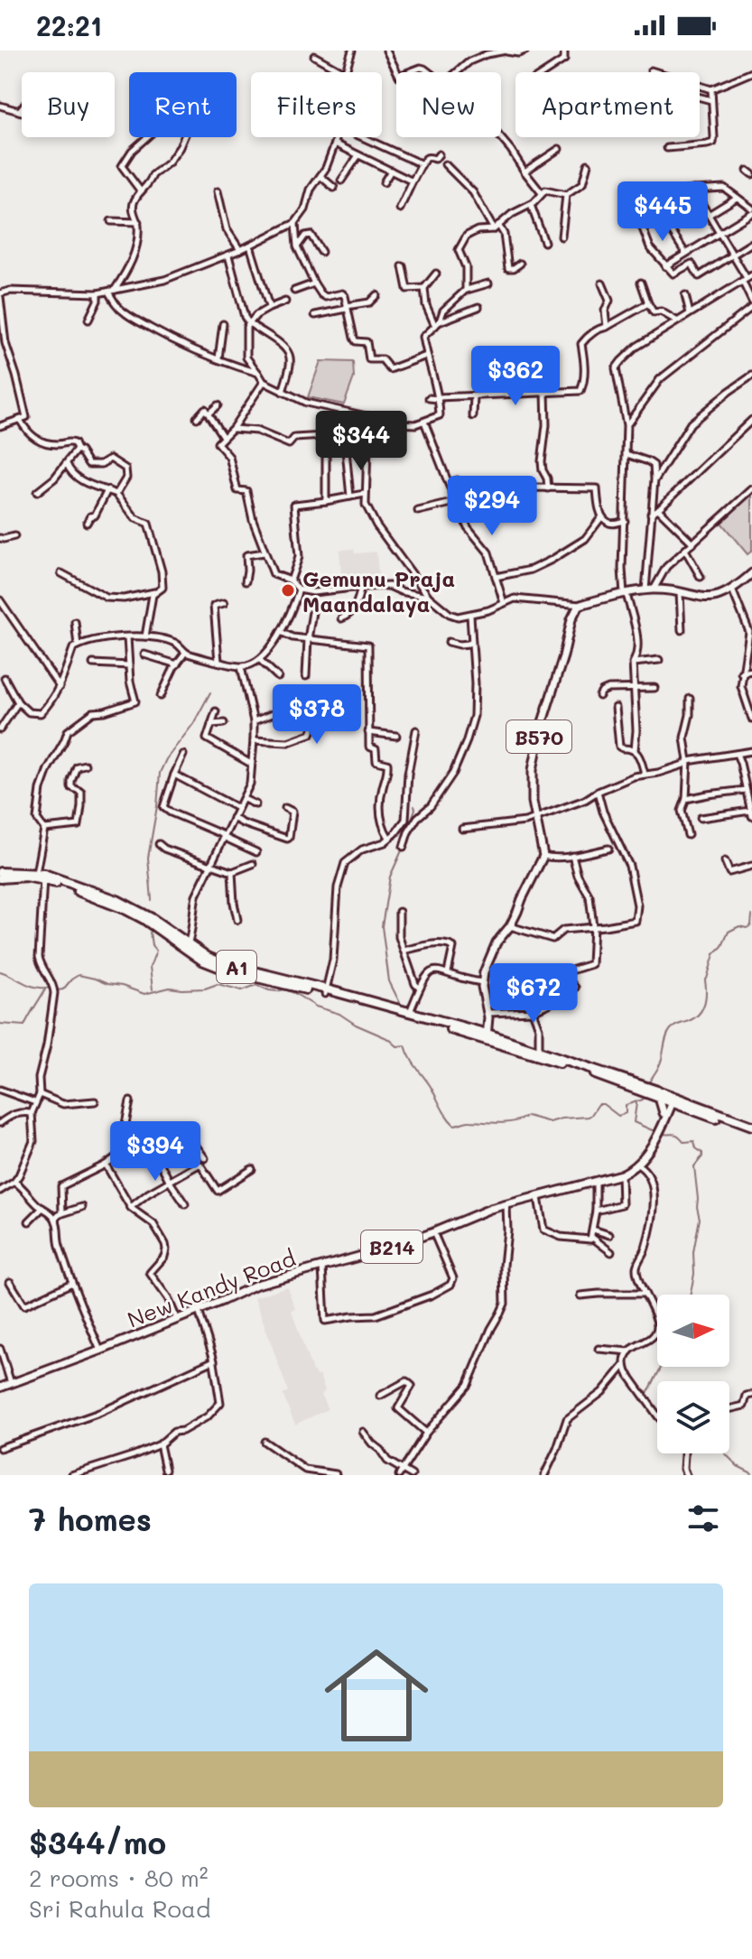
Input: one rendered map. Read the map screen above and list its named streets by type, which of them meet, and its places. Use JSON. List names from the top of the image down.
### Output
{
  "streets": {
    "highway": ["A1"],
    "main road": ["B570", "B214", "New Kandy Road"]
  },
  "crossings": [
    ["A1", "New Kandy Road"]
  ],
  "places": ["Gemunu Praja Maandalaya"],
  "north": "right",
  "page": {
    "status": "22:21",
    "chip": [
      "Buy",
      "Rent",
      "Filters",
      "New",
      "Apartment"
    ],
    "price": [
      "$445",
      "$362",
      "$344",
      "$294",
      "$378",
      "$672",
      "$394"
    ],
    "heading": "7 homes",
    "list": [
      {
        "name": "$344/mo",
        "note": "2 rooms · 80 m² · Sri Rahula Road"
      }
    ]
  }
}
